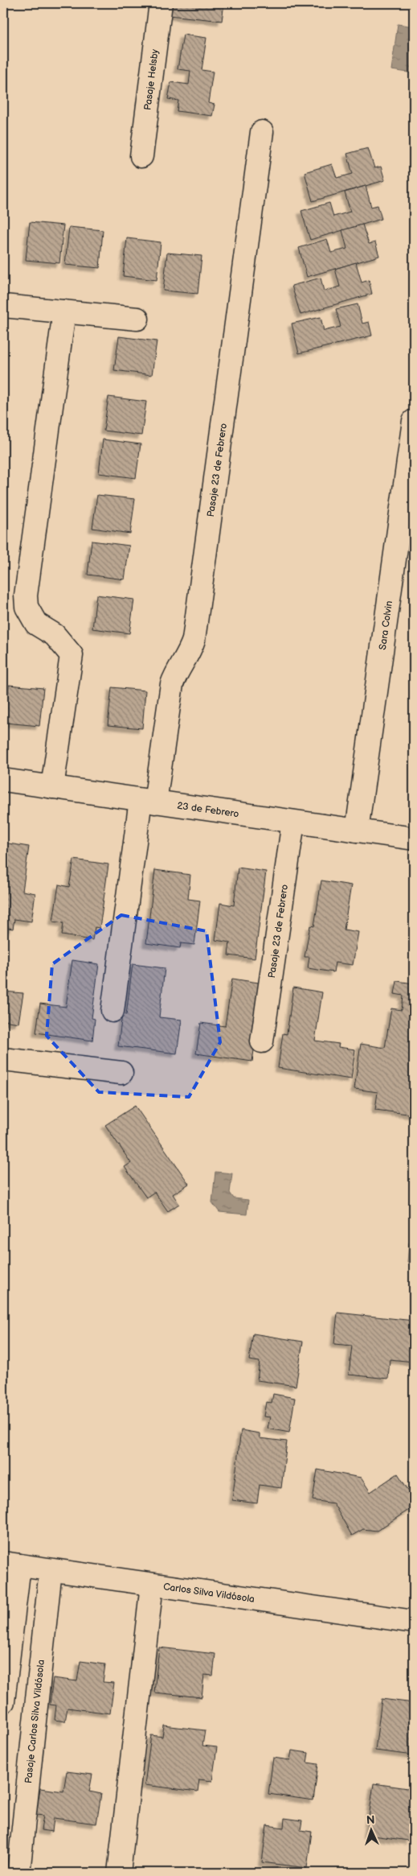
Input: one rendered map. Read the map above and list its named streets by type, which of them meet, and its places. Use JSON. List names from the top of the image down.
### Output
{
  "streets": {
    "street": [
      "Pasaje Helsby",
      "Pasaje 23 de Febrero",
      "Sara Colvin",
      "23 de Febrero",
      "Carlos Silva Vildósola",
      "Pasaje Carlos Silva Vildósola"
    ]
  },
  "crossings": [
    ["Pasaje 23 de Febrero", "23 de Febrero"],
    ["Sara Colvin", "23 de Febrero"],
    ["Carlos Silva Vildósola", "Pasaje Carlos Silva Vildósola"]
  ],
  "north": "top"
}
